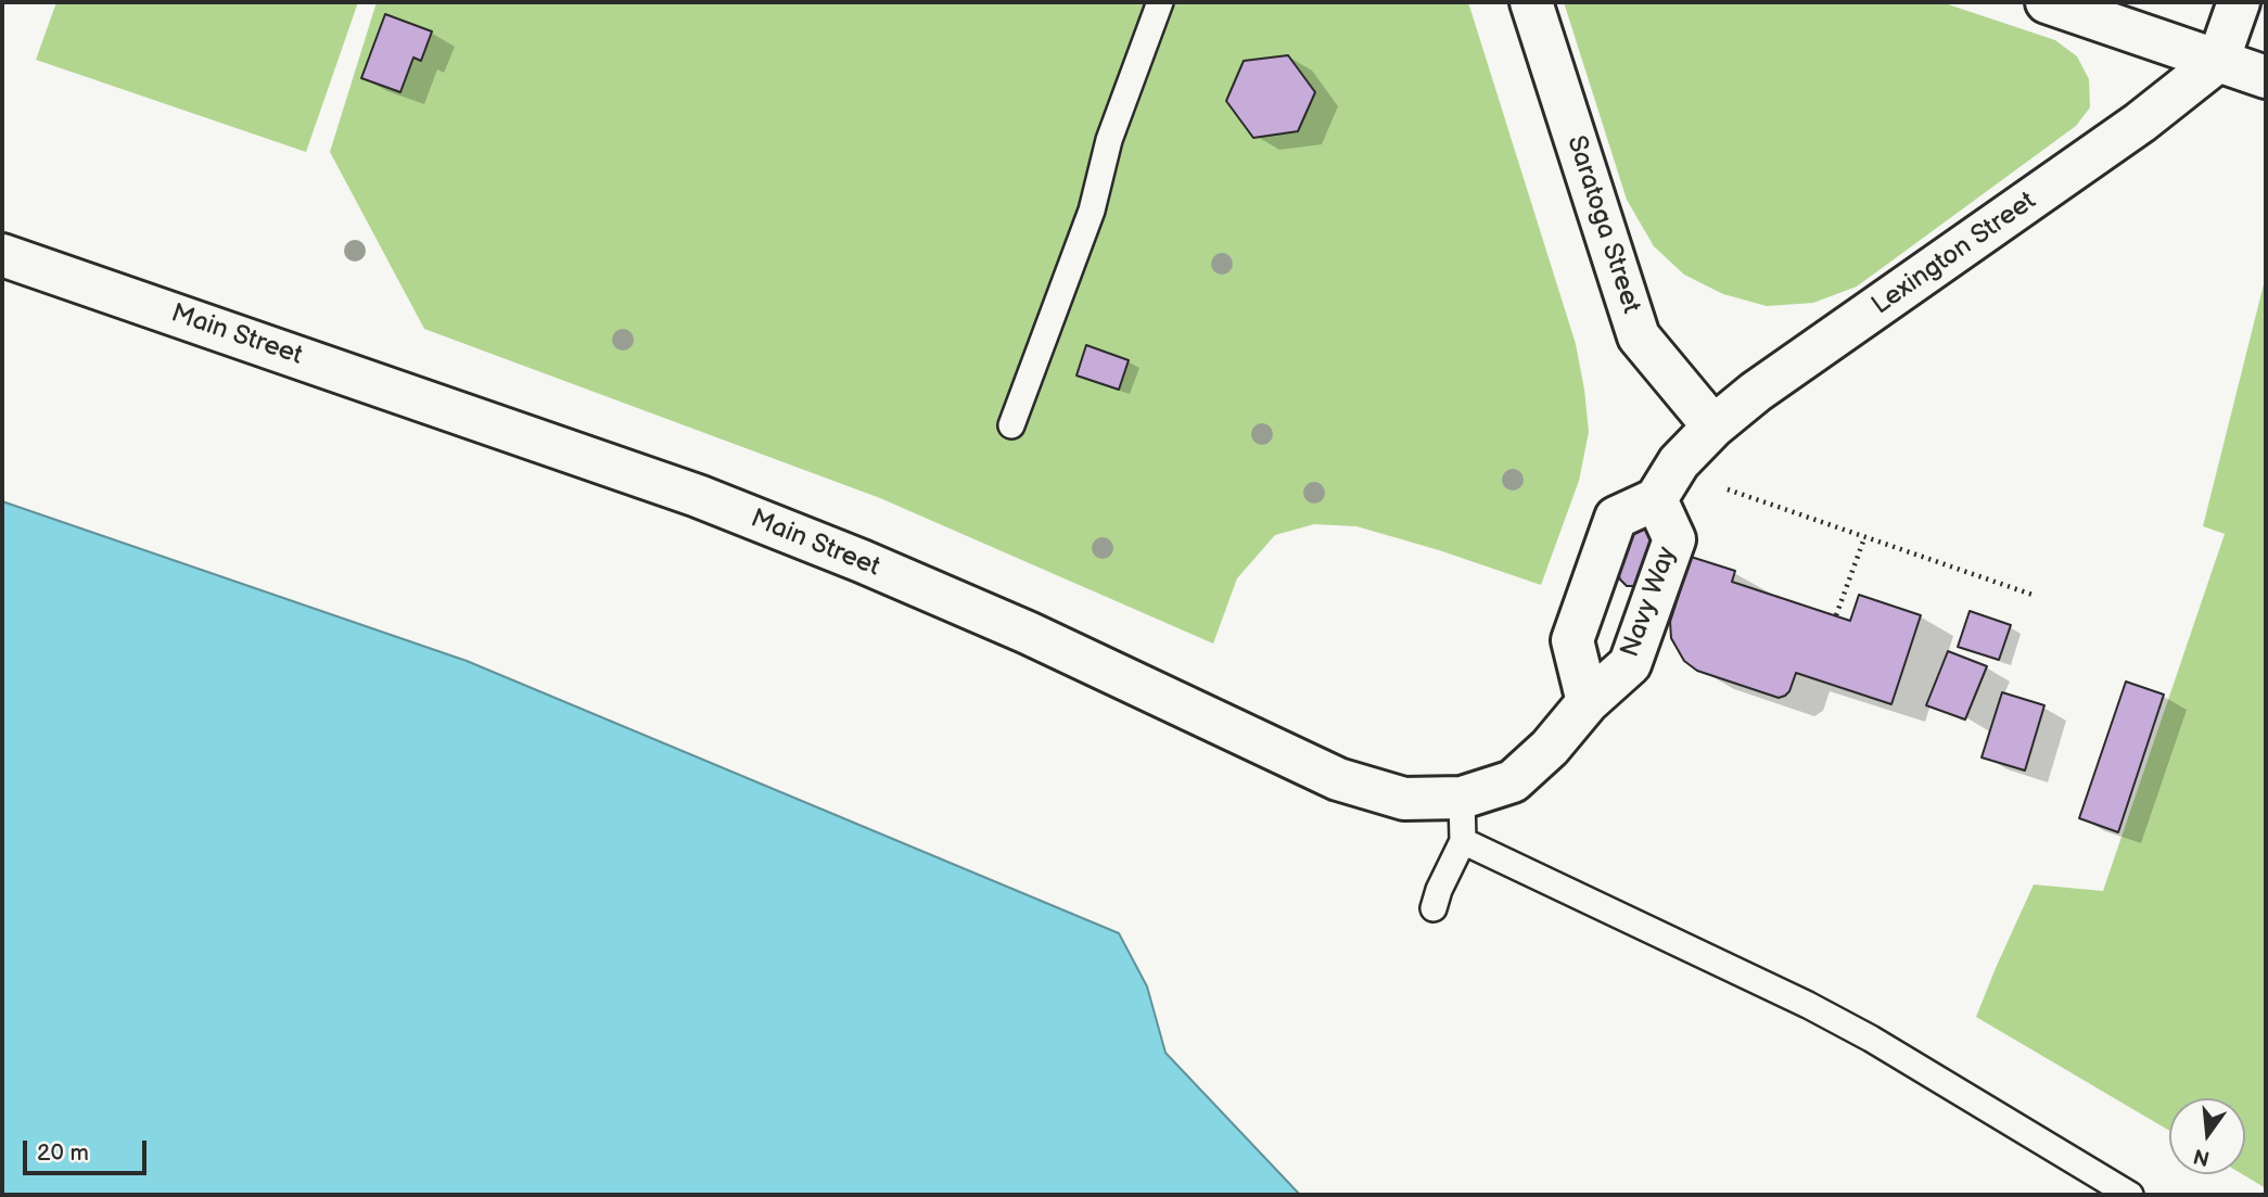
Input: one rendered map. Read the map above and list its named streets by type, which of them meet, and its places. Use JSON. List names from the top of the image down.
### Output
{
  "streets": {
    "street": [
      "Saratoga Street",
      "Lexington Street",
      "Main Street",
      "Navy Way"
    ]
  },
  "crossings": [
    ["Saratoga Street", "Lexington Street"],
    ["Lexington Street", "Navy Way"],
    ["Main Street", "Navy Way"]
  ],
  "scale_bar": "20 m",
  "north": "bottom"
}
